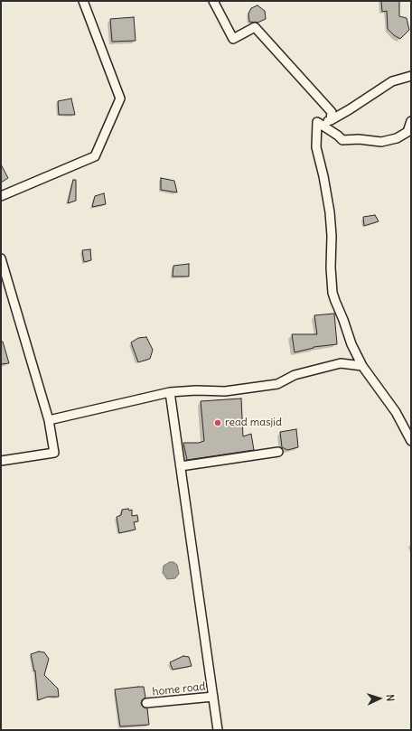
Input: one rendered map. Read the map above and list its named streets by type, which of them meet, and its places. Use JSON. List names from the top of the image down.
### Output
{
  "streets": {
    "street": ["home road"]
  },
  "places": ["read masjid"],
  "north": "right"
}
